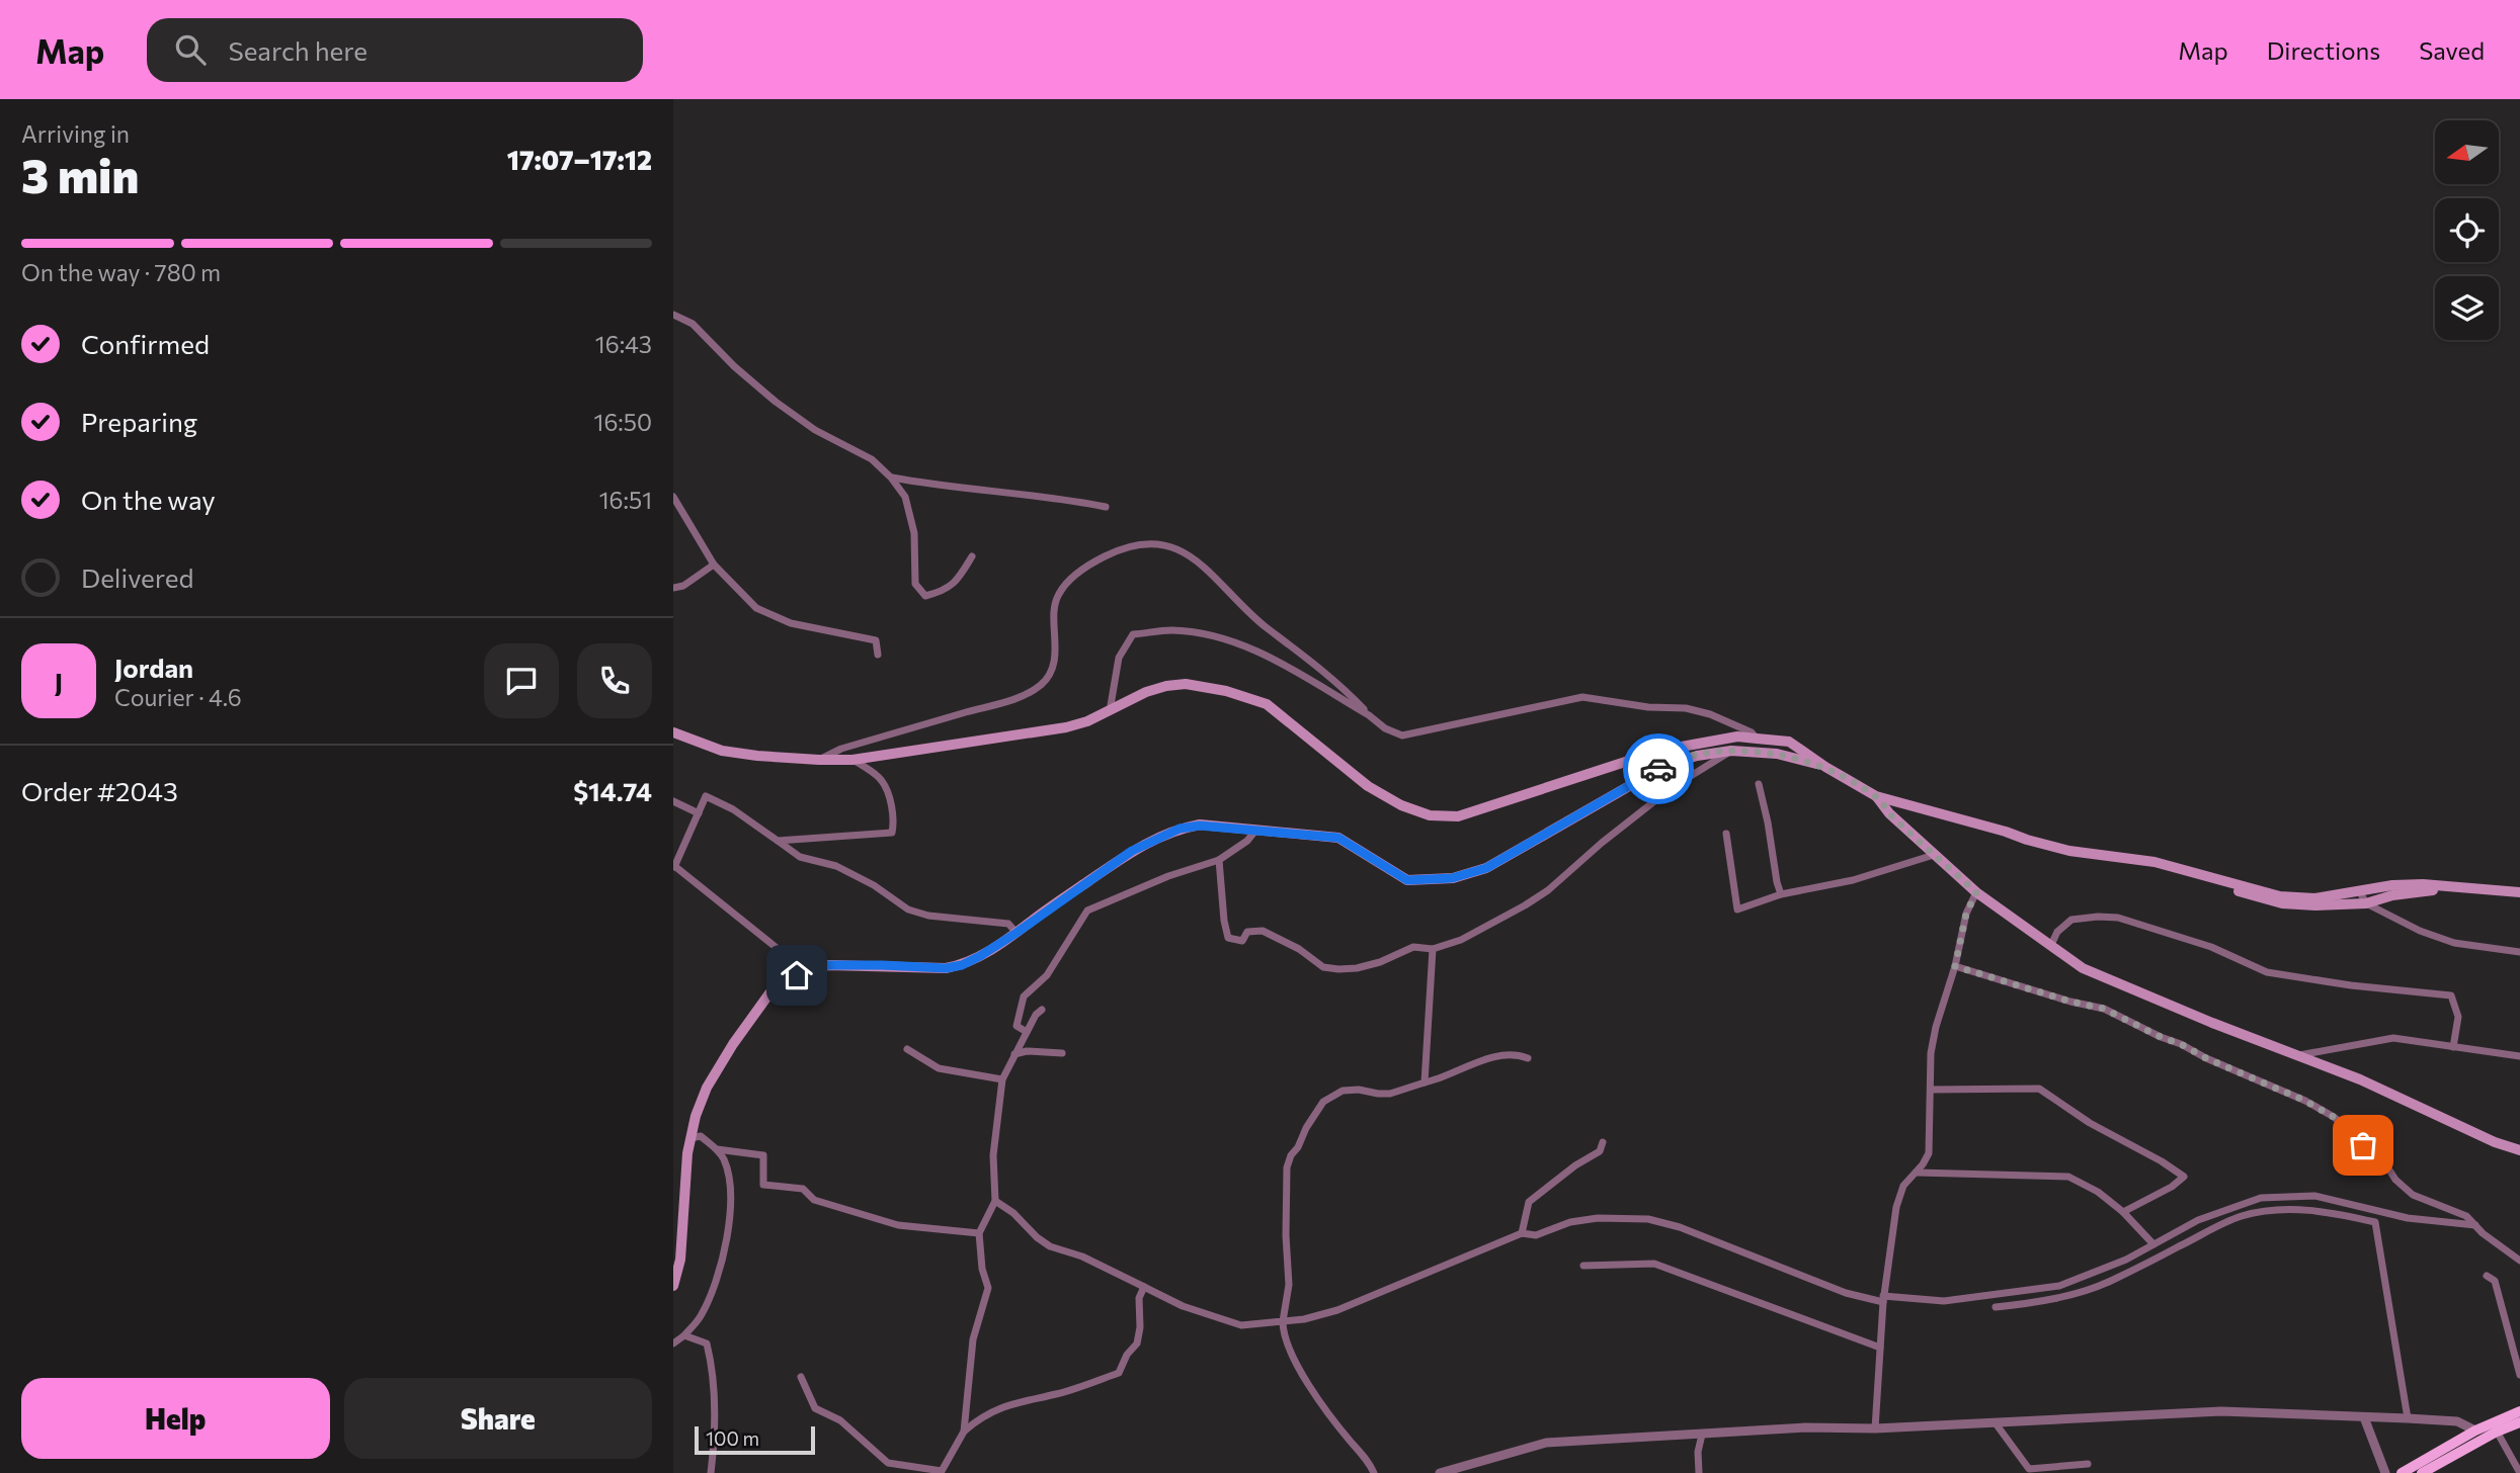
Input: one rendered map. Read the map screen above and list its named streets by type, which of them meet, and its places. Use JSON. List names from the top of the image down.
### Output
{
  "scale_bar": "100 m",
  "north": "left",
  "page": {
    "header": "Map",
    "search": "Search here",
    "nav": ["Map", "Directions", "Saved"],
    "heading": ["3 min", "Arriving in", "17:07–17:12"],
    "panel": [
      "Jordan",
      "Courier · 4.6",
      "Order #2043",
      "$14.74"
    ],
    "bar": "On the way · 780 m",
    "list": [
      ["Confirmed", "16:43"],
      ["Preparing", "16:50"],
      ["On the way", "16:51"],
      "Delivered"
    ],
    "round": "J",
    "buttons": ["Help", "Share"],
    "scale": "100 m"
  }
}
